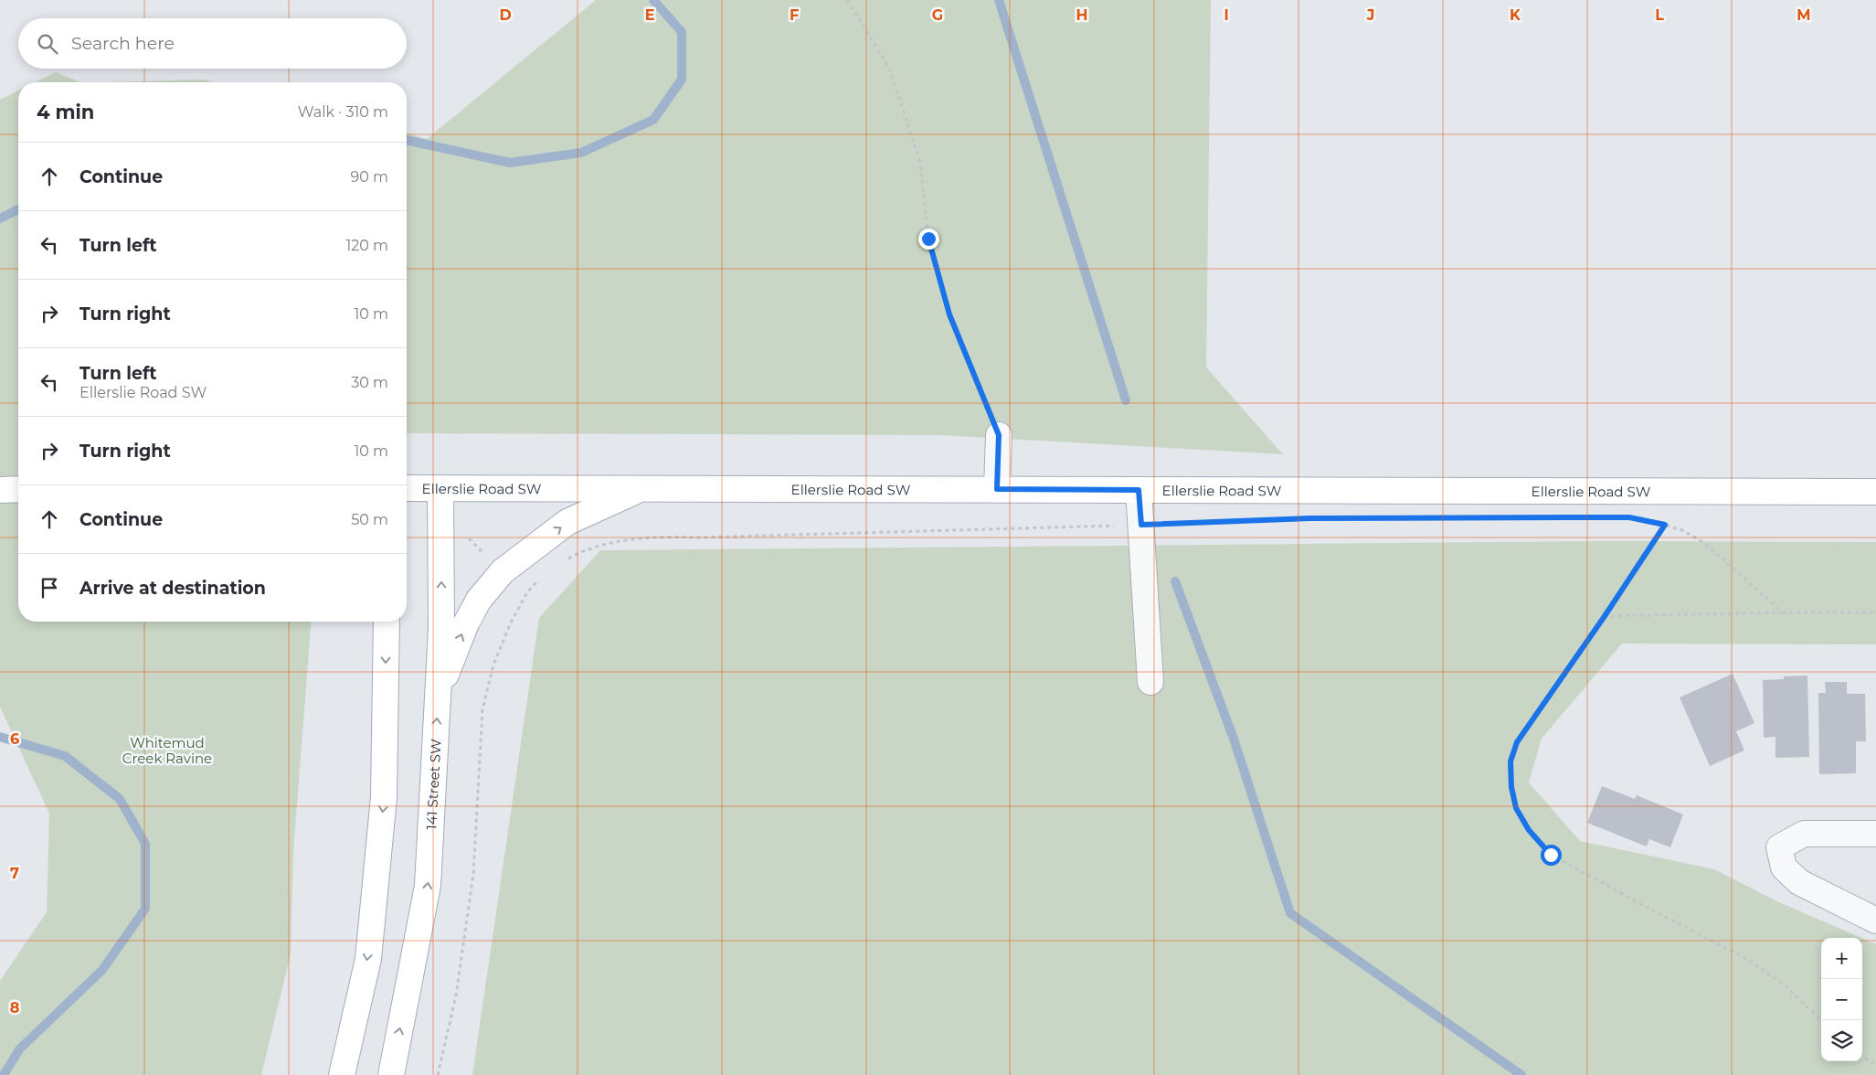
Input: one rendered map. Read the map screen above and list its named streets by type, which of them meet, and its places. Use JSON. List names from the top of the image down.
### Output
{
  "streets": {
    "main road": ["Ellerslie Road SW", "141 Street SW"]
  },
  "crossings": [
    ["Ellerslie Road SW", "141 Street SW"]
  ],
  "parks": ["Whitemud Creek Ravine"],
  "page": {
    "search": "Search here",
    "heading": ["4 min", "Walk · 310 m"],
    "list": [
      ["Continue", "90 m"],
      ["Turn left", "120 m"],
      ["Turn right", "10 m"],
      ["Turn left", "Ellerslie Road SW", "30 m"],
      ["Turn right", "10 m"],
      ["Continue", "50 m"],
      "Arrive at destination"
    ],
    "map_buttons": ["+", "−"]
  },
  "grid": {
    "columns": [
      "D",
      "E",
      "F",
      "G",
      "H",
      "I",
      "J",
      "K",
      "L",
      "M"
    ],
    "rows": ["6", "7", "8"]
  }
}
